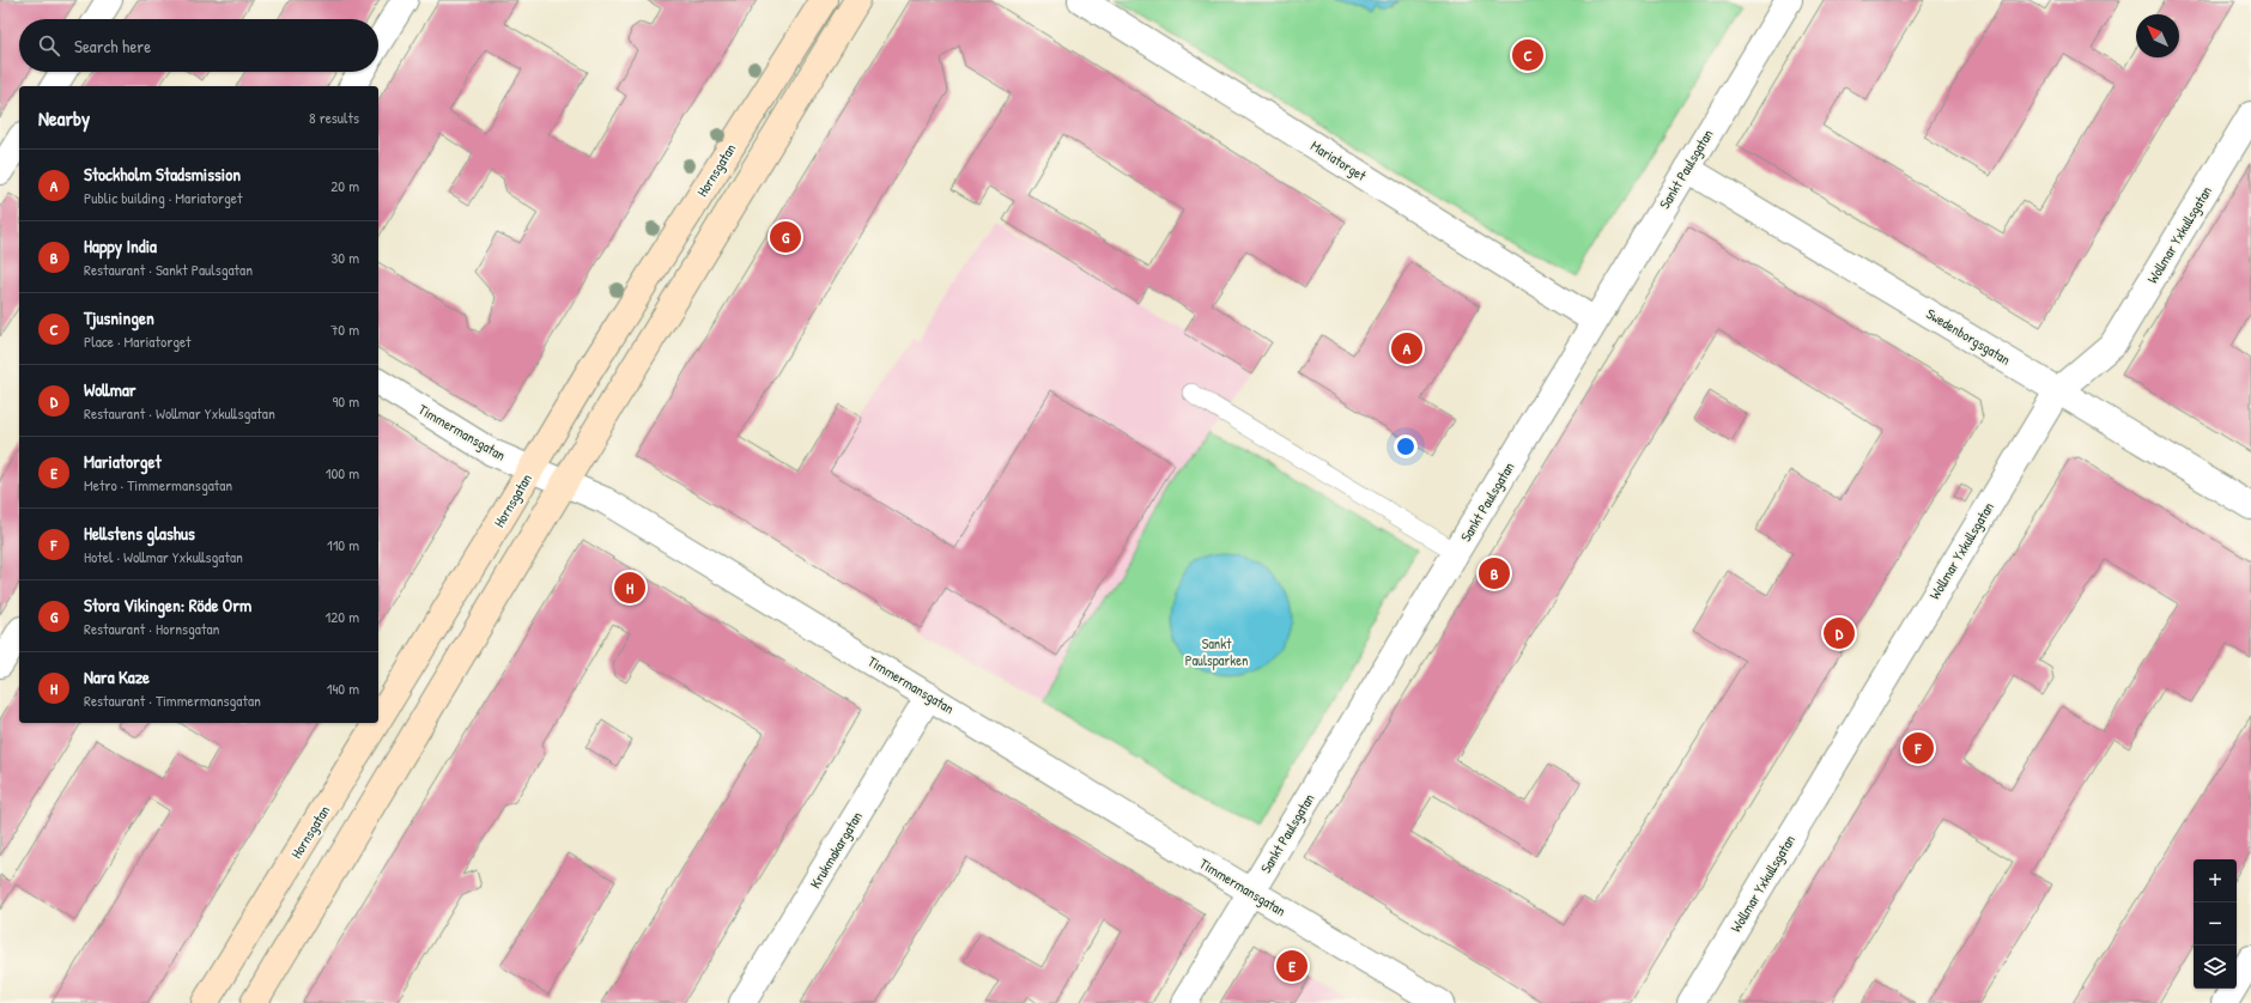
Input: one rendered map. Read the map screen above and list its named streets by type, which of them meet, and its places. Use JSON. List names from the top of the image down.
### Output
{
  "streets": {
    "street": [
      "Mariatorget",
      "Sankt Paulsgatan",
      "Hornsgatan",
      "Wollmar Yxkullsgatan",
      "Swedenborgsgatan",
      "Timmermansgatan",
      "Krukmakargatan"
    ]
  },
  "crossings": [
    ["Mariatorget", "Sankt Paulsgatan"],
    ["Sankt Paulsgatan", "Swedenborgsgatan"],
    ["Sankt Paulsgatan", "Timmermansgatan"],
    ["Hornsgatan", "Timmermansgatan"],
    ["Wollmar Yxkullsgatan", "Swedenborgsgatan"],
    ["Timmermansgatan", "Krukmakargatan"]
  ],
  "parks": ["Sankt Paulsparken"],
  "north": "top left",
  "page": {
    "search": "Search here",
    "pins": [
      "C",
      "G",
      "A",
      "B",
      "H",
      "D",
      "F",
      "E"
    ],
    "heading": ["Nearby", "8 results"],
    "list": [
      {
        "mark": "A",
        "name": "Stockholm Stadsmission",
        "note": "Public building · Mariatorget",
        "value": "20 m"
      },
      {
        "mark": "B",
        "name": "Happy India",
        "note": "Restaurant · Sankt Paulsgatan",
        "value": "30 m"
      },
      {
        "mark": "C",
        "name": "Tjusningen",
        "note": "Place · Mariatorget",
        "value": "70 m"
      },
      {
        "mark": "D",
        "name": "Wollmar",
        "note": "Restaurant · Wollmar Yxkullsgatan",
        "value": "90 m"
      },
      {
        "mark": "E",
        "name": "Mariatorget",
        "note": "Metro · Timmermansgatan",
        "value": "100 m"
      },
      {
        "mark": "F",
        "name": "Hellstens glashus",
        "note": "Hotel · Wollmar Yxkullsgatan",
        "value": "110 m"
      },
      {
        "mark": "G",
        "name": "Stora Vikingen: Röde Orm",
        "note": "Restaurant · Hornsgatan",
        "value": "120 m"
      },
      {
        "mark": "H",
        "name": "Nara Kaze",
        "note": "Restaurant · Timmermansgatan",
        "value": "140 m"
      }
    ],
    "map_buttons": ["+", "−"]
  }
}
